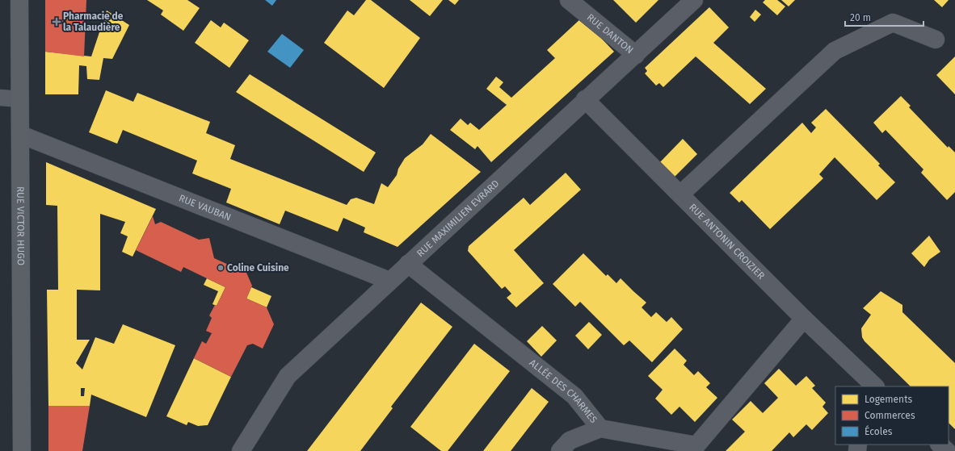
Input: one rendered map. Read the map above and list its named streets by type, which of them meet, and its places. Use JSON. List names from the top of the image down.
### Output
{
  "streets": {
    "main road": ["RUE VICTOR HUGO"],
    "street": [
      "RUE DANTON",
      "RUE VAUBAN",
      "RUE MAXIMILIEN EVRARD",
      "RUE ANTONIN CROIZIER",
      "ALLÉE DES CHARMES"
    ]
  },
  "crossings": [
    ["RUE DANTON", "RUE MAXIMILIEN EVRARD"],
    ["RUE VAUBAN", "RUE MAXIMILIEN EVRARD"],
    ["RUE VAUBAN", "RUE VICTOR HUGO"],
    ["RUE MAXIMILIEN EVRARD", "RUE ANTONIN CROIZIER"],
    ["RUE MAXIMILIEN EVRARD", "ALLÉE DES CHARMES"],
    ["RUE ANTONIN CROIZIER", "ALLÉE DES CHARMES"]
  ],
  "places": {
    "health": ["Pharmacie de la Talaudière"],
    "other": ["Coline Cuisine"]
  },
  "legend": ["Logements", "Commerces", "Écoles"],
  "scale_bar": "20 m"
}
